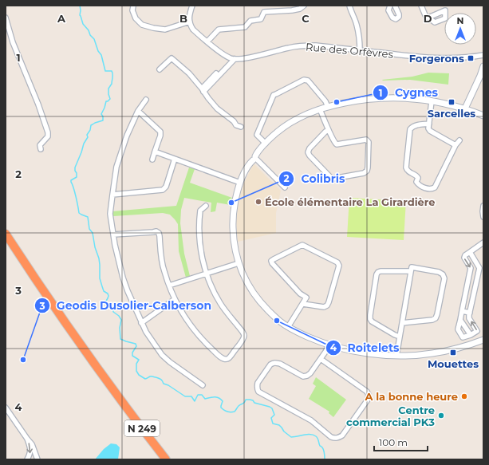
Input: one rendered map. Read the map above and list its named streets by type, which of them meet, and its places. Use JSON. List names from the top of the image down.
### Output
{
  "streets": {
    "highway": ["N 249"],
    "street": ["Rue des Orfèvres"]
  },
  "places": {
    "transit": ["Forgerons", "Sarcelles", "Mouettes"],
    "other": [
      "Cygnes",
      "École élémentaire La Girardière",
      "Colibris",
      "Roitelets",
      "Geodis Dusolier-Calberson",
      "A la bonne heure",
      "Centre commercial PK3"
    ]
  },
  "scale_bar": "100 m",
  "north": "top",
  "grid": {
    "columns": [
      "A",
      "B",
      "C",
      "D"
    ],
    "rows": [
      "1",
      "2",
      "3",
      "4"
    ]
  }
}
